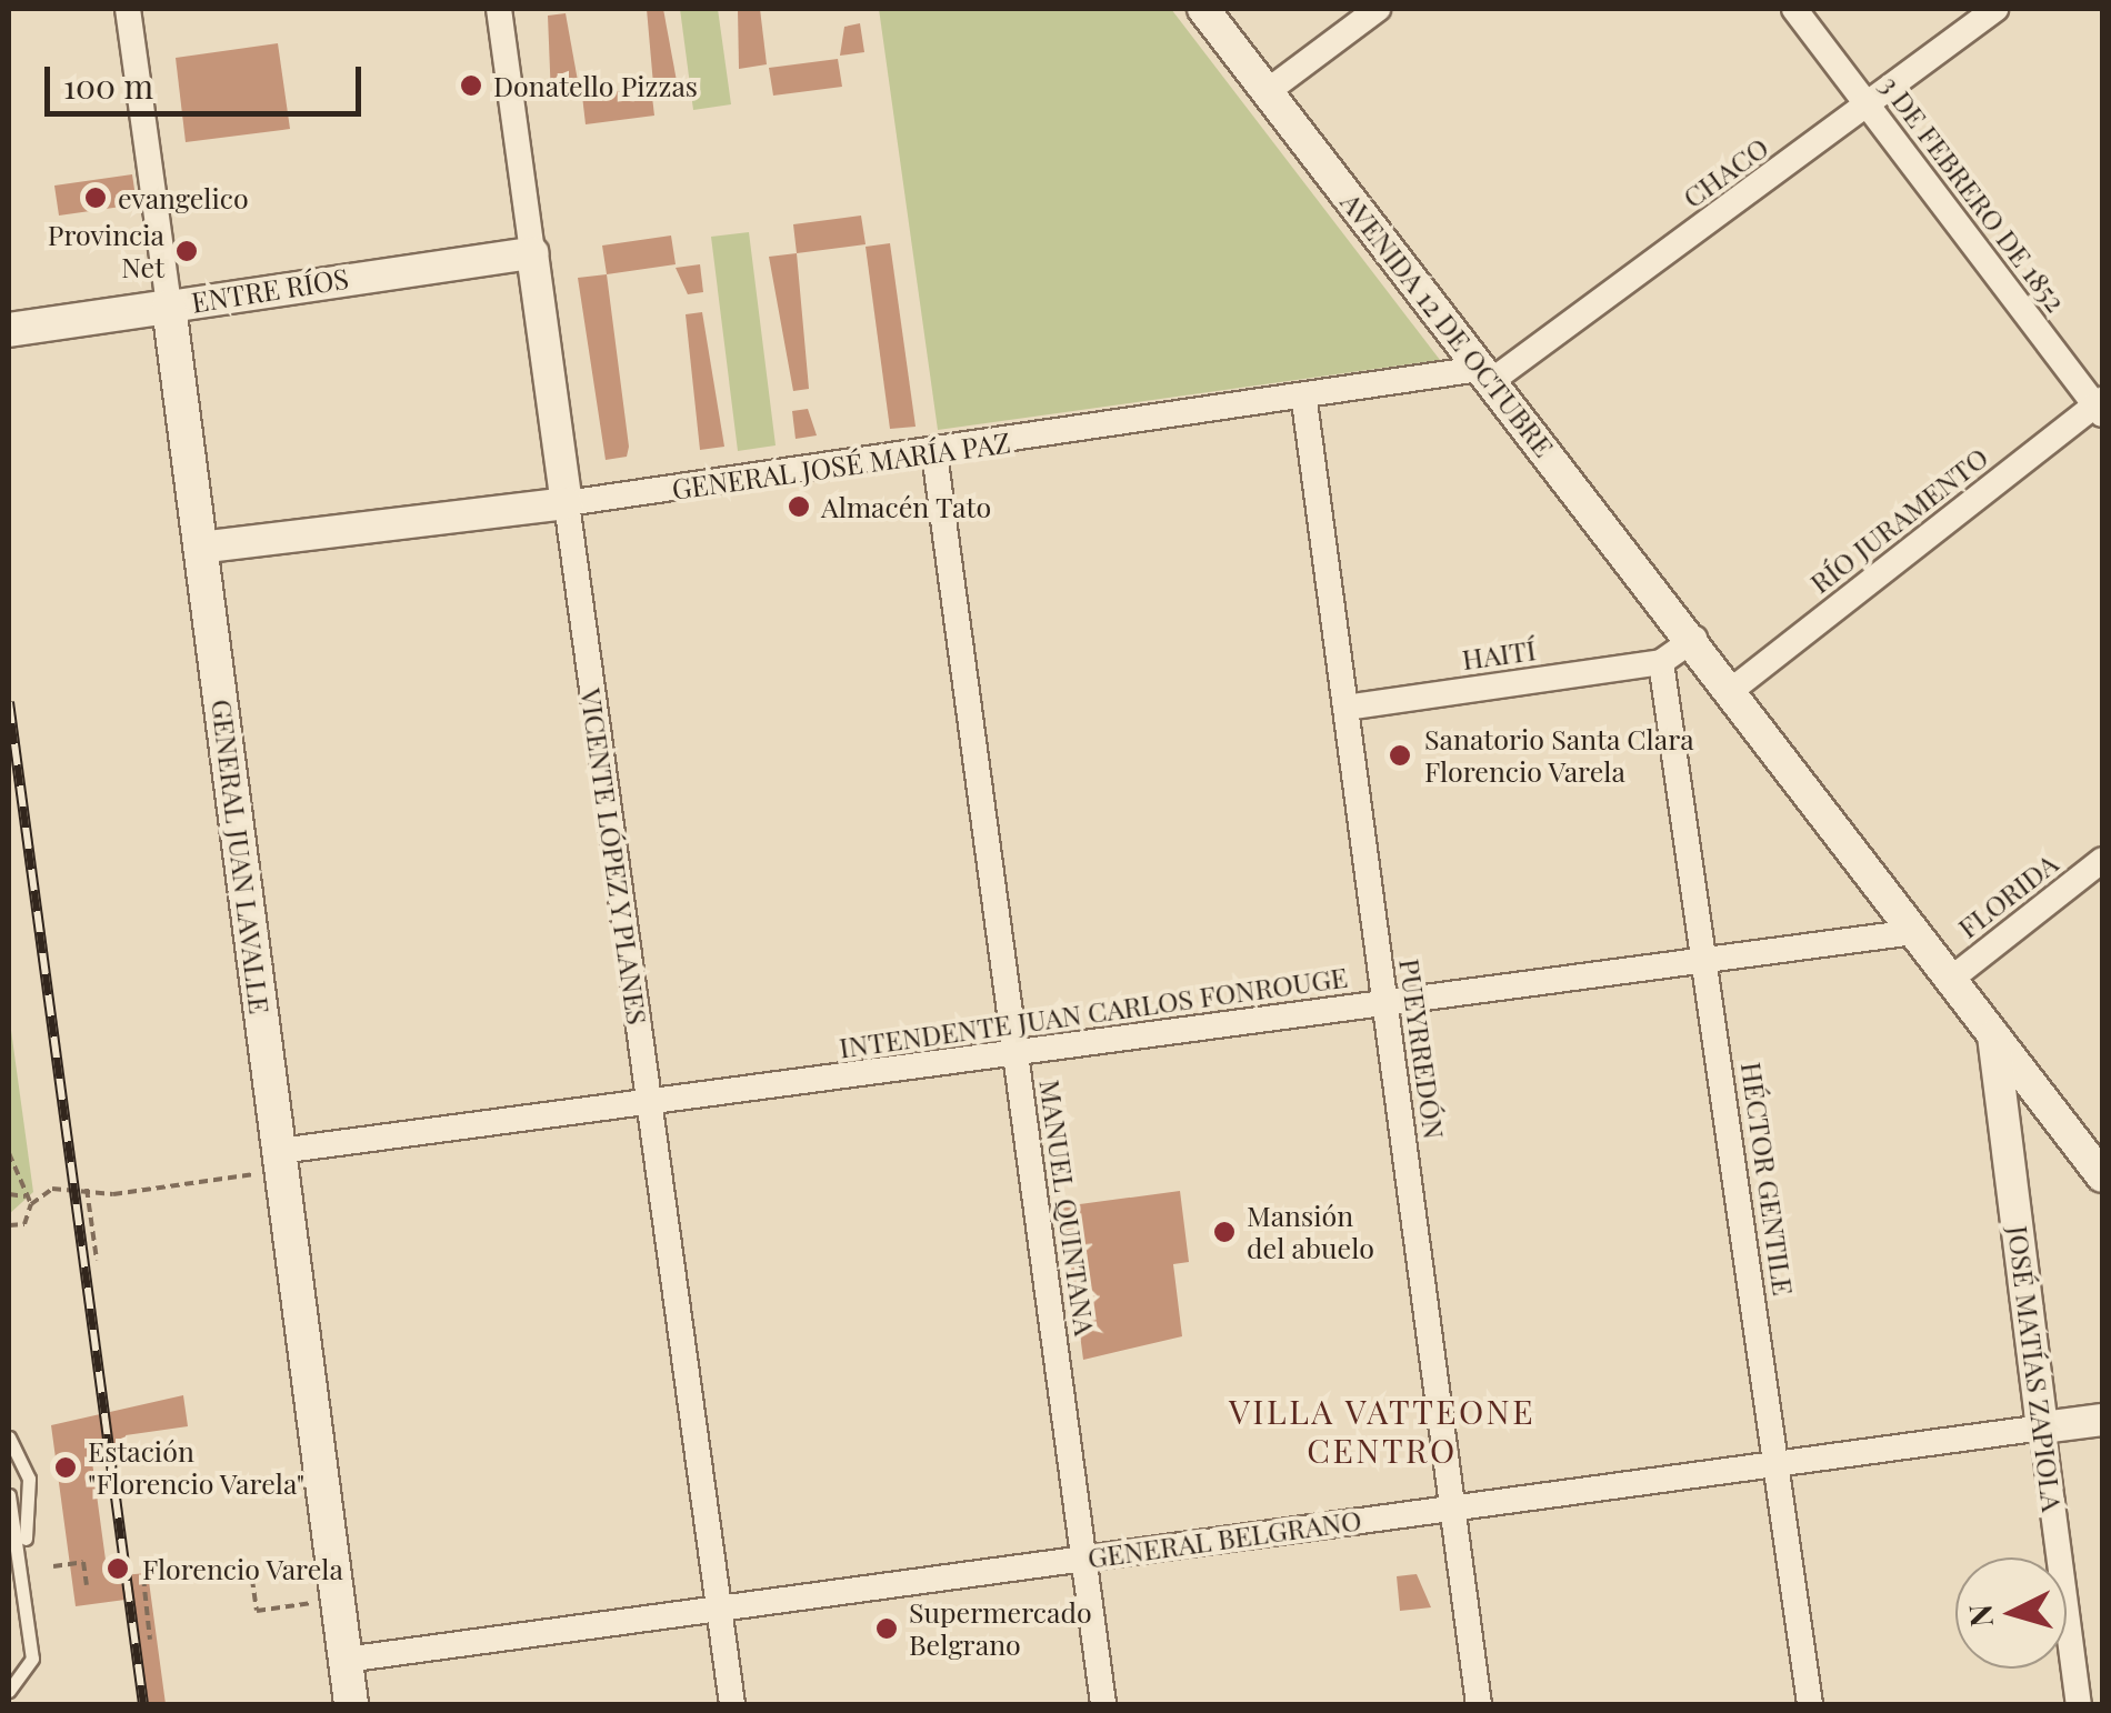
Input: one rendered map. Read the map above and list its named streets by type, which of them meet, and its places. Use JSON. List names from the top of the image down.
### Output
{
  "streets": {
    "main road": ["ENTRE RÍOS", "GENERAL JUAN LAVALLE"],
    "street": [
      "CHACO",
      "3 DE FEBRERO DE 1852",
      "AVENIDA 12 DE OCTUBRE",
      "GENERAL JOSÉ MARÍA PAZ",
      "RÍO JURAMENTO",
      "HAITÍ",
      "VICENTE LÓPEZ Y PLANES",
      "FLORIDA",
      "INTENDENTE JUAN CARLOS FONROUGE",
      "PUEYRREDÓN",
      "HÉCTOR GENTILE",
      "MANUEL QUINTANA",
      "JOSÉ MATÍAS ZAPIOLA",
      "GENERAL BELGRANO"
    ]
  },
  "crossings": [
    ["CHACO", "3 DE FEBRERO DE 1852"],
    ["CHACO", "AVENIDA 12 DE OCTUBRE"],
    ["CHACO", "GENERAL JOSÉ MARÍA PAZ"],
    ["3 DE FEBRERO DE 1852", "RÍO JURAMENTO"],
    ["ENTRE RÍOS", "GENERAL JUAN LAVALLE"],
    ["ENTRE RÍOS", "VICENTE LÓPEZ Y PLANES"],
    ["AVENIDA 12 DE OCTUBRE", "GENERAL JOSÉ MARÍA PAZ"],
    ["AVENIDA 12 DE OCTUBRE", "RÍO JURAMENTO"],
    ["AVENIDA 12 DE OCTUBRE", "FLORIDA"],
    ["AVENIDA 12 DE OCTUBRE", "INTENDENTE JUAN CARLOS FONROUGE"],
    ["AVENIDA 12 DE OCTUBRE", "JOSÉ MATÍAS ZAPIOLA"],
    ["GENERAL JOSÉ MARÍA PAZ", "GENERAL JUAN LAVALLE"],
    ["GENERAL JOSÉ MARÍA PAZ", "VICENTE LÓPEZ Y PLANES"],
    ["GENERAL JOSÉ MARÍA PAZ", "PUEYRREDÓN"],
    ["GENERAL JOSÉ MARÍA PAZ", "MANUEL QUINTANA"],
    ["HAITÍ", "PUEYRREDÓN"],
    ["HAITÍ", "HÉCTOR GENTILE"],
    ["GENERAL JUAN LAVALLE", "INTENDENTE JUAN CARLOS FONROUGE"],
    ["GENERAL JUAN LAVALLE", "GENERAL BELGRANO"],
    ["VICENTE LÓPEZ Y PLANES", "INTENDENTE JUAN CARLOS FONROUGE"],
    ["VICENTE LÓPEZ Y PLANES", "GENERAL BELGRANO"],
    ["INTENDENTE JUAN CARLOS FONROUGE", "PUEYRREDÓN"],
    ["INTENDENTE JUAN CARLOS FONROUGE", "HÉCTOR GENTILE"],
    ["INTENDENTE JUAN CARLOS FONROUGE", "MANUEL QUINTANA"],
    ["PUEYRREDÓN", "GENERAL BELGRANO"],
    ["HÉCTOR GENTILE", "GENERAL BELGRANO"],
    ["MANUEL QUINTANA", "GENERAL BELGRANO"],
    ["JOSÉ MATÍAS ZAPIOLA", "GENERAL BELGRANO"]
  ],
  "districts": ["VILLA VATTEONE CENTRO"],
  "places": [
    "Donatello Pizzas",
    "evangelico",
    "Provincia Net",
    "Almacén Tato",
    "Sanatorio Santa Clara Florencio Varela",
    "Mansión del abuelo",
    "Estación \"Florencio Varela\"",
    "Florencio Varela",
    "Supermercado Belgrano"
  ],
  "scale_bar": "100 m",
  "north": "left"
}
